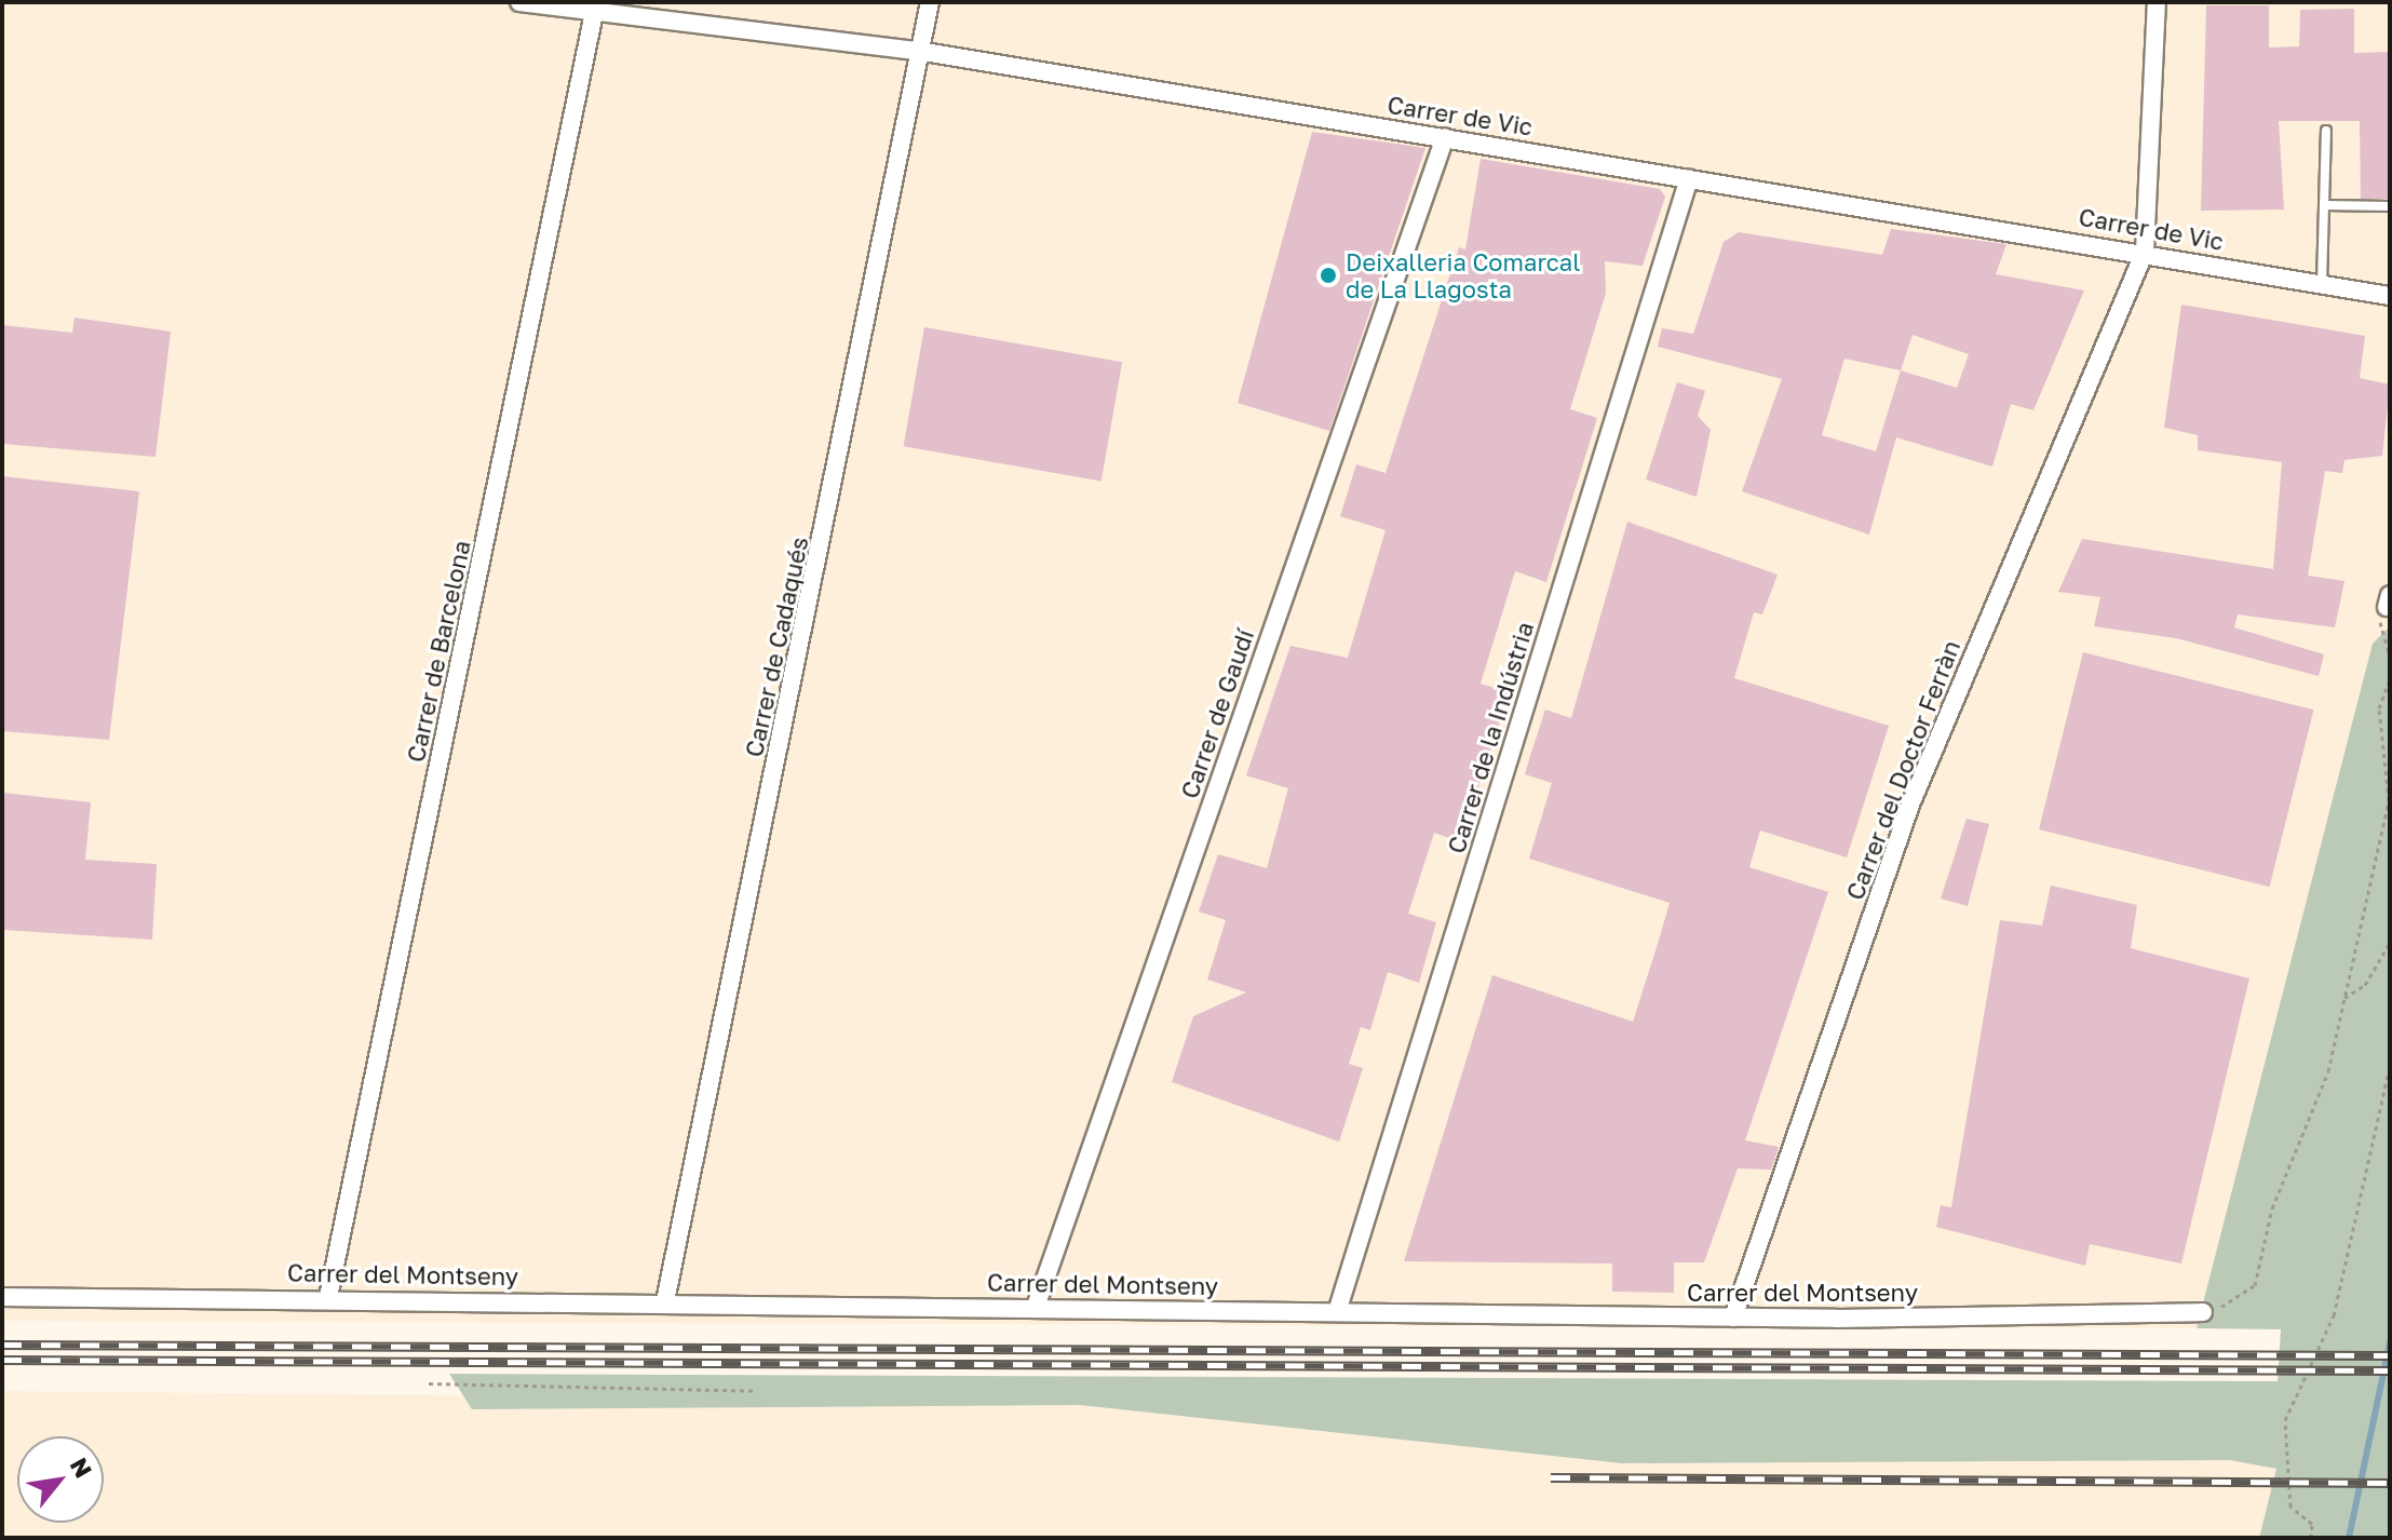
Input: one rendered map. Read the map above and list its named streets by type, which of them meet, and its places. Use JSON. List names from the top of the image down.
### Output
{
  "streets": {
    "street": [
      "Carrer de Vic",
      "Carrer de Cadaqués",
      "Carrer de Barcelona",
      "Carrer de Gaudí",
      "Carrer de la Indústria",
      "Carrer del Doctor Ferràn",
      "Carrer del Montseny"
    ]
  },
  "crossings": [
    ["Carrer de Vic", "Carrer de Cadaqués"],
    ["Carrer de Vic", "Carrer de Barcelona"],
    ["Carrer de Vic", "Carrer de Gaudí"],
    ["Carrer de Vic", "Carrer de la Indústria"],
    ["Carrer de Vic", "Carrer del Doctor Ferràn"],
    ["Carrer de Cadaqués", "Carrer del Montseny"],
    ["Carrer de Barcelona", "Carrer del Montseny"],
    ["Carrer de Gaudí", "Carrer del Montseny"],
    ["Carrer de la Indústria", "Carrer del Montseny"],
    ["Carrer del Doctor Ferràn", "Carrer del Montseny"]
  ],
  "places": ["Deixalleria Comarcal de La Llagosta"],
  "north": "top right"
}
